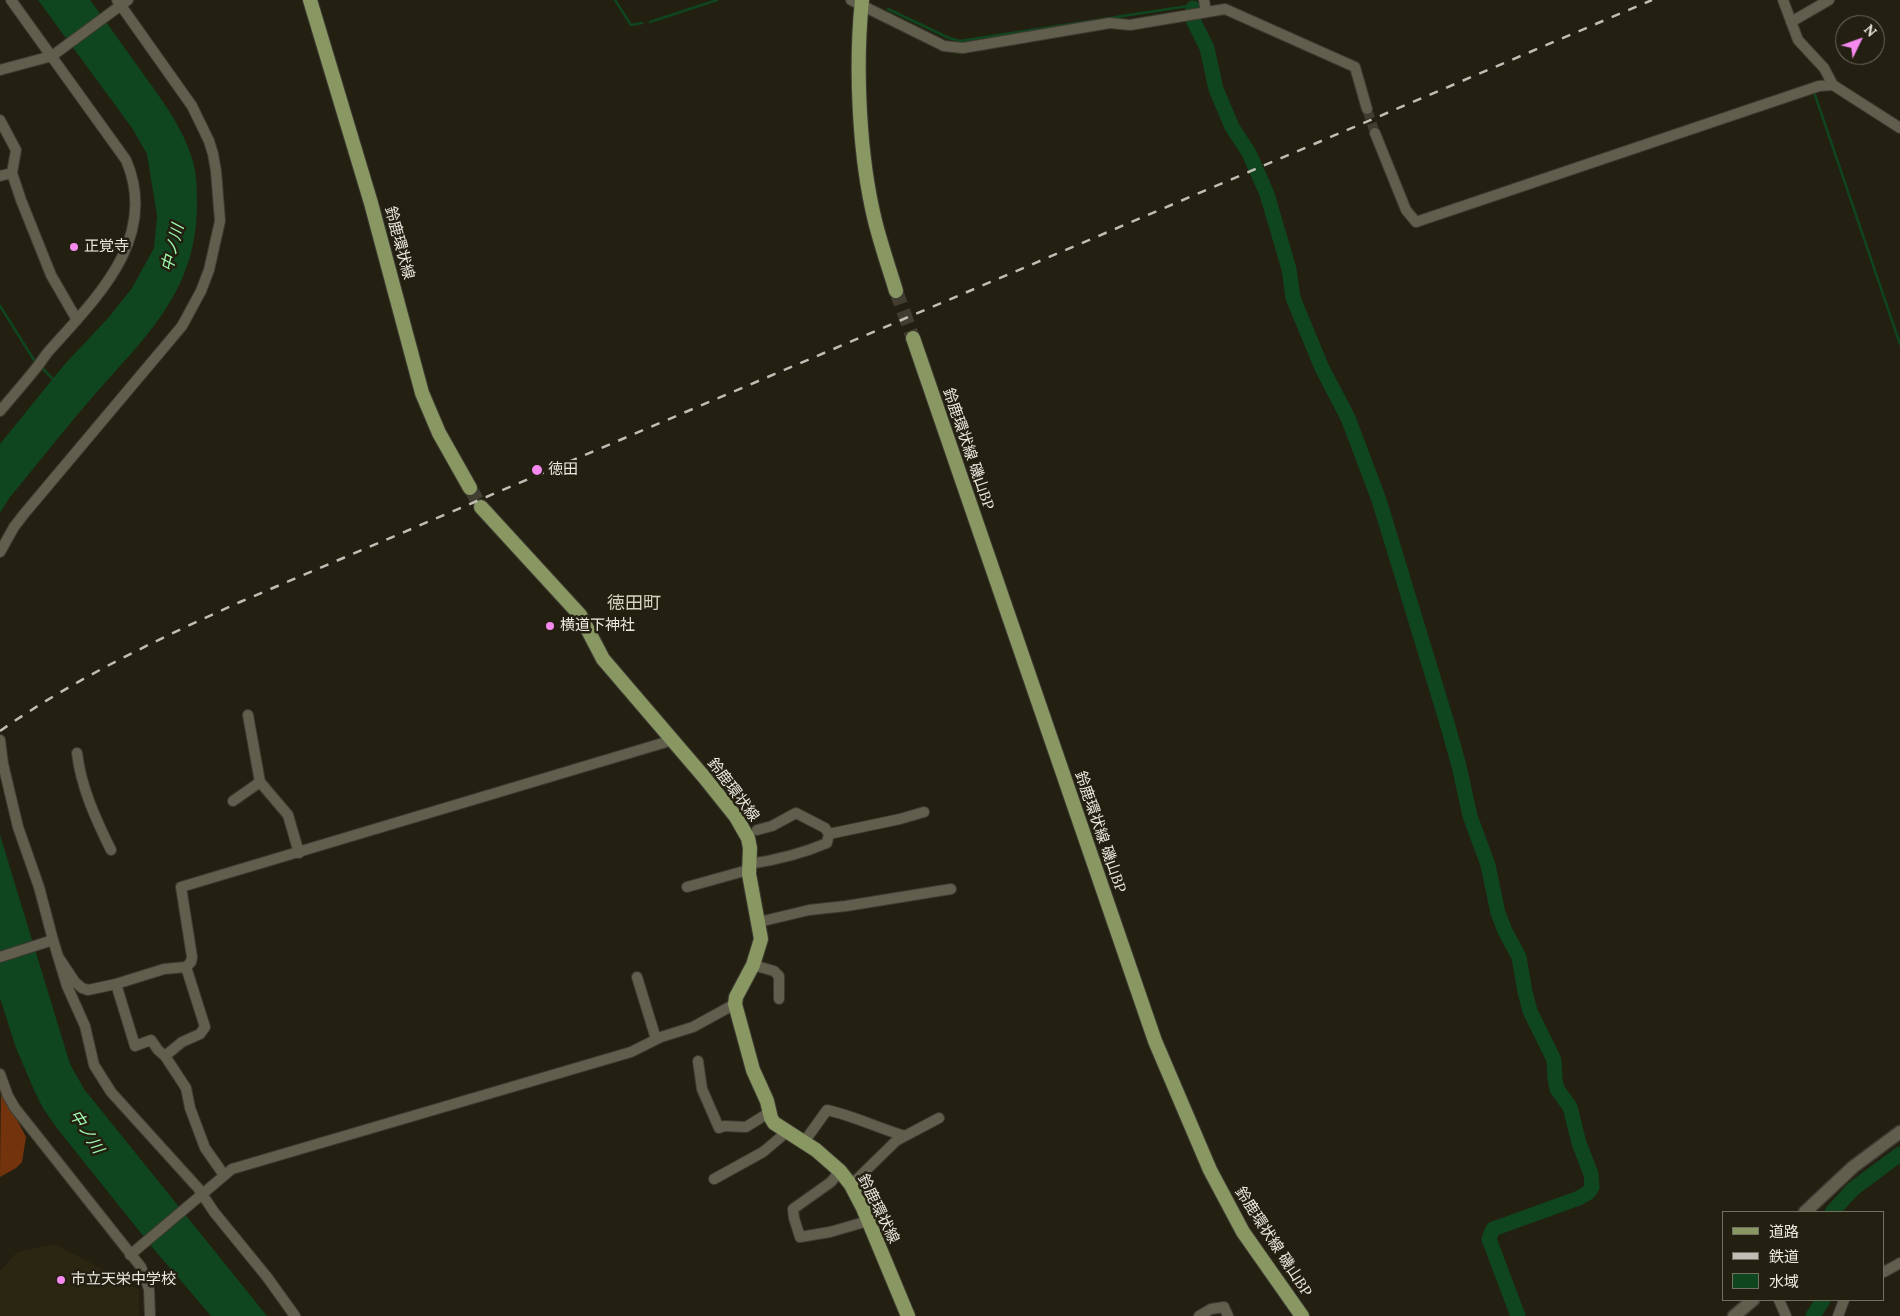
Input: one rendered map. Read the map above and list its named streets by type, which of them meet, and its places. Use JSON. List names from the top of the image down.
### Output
{
  "streets": {
    "main road": ["鈴鹿環状線", "鈴鹿環状線 磯山BP"]
  },
  "districts": ["徳田町"],
  "water": ["中ノ川"],
  "places": [
    "正覚寺",
    "徳田",
    "横道下神社",
    "市立天栄中学校"
  ],
  "legend": ["道路", "鉄道", "水域"],
  "north": "top right"
}
